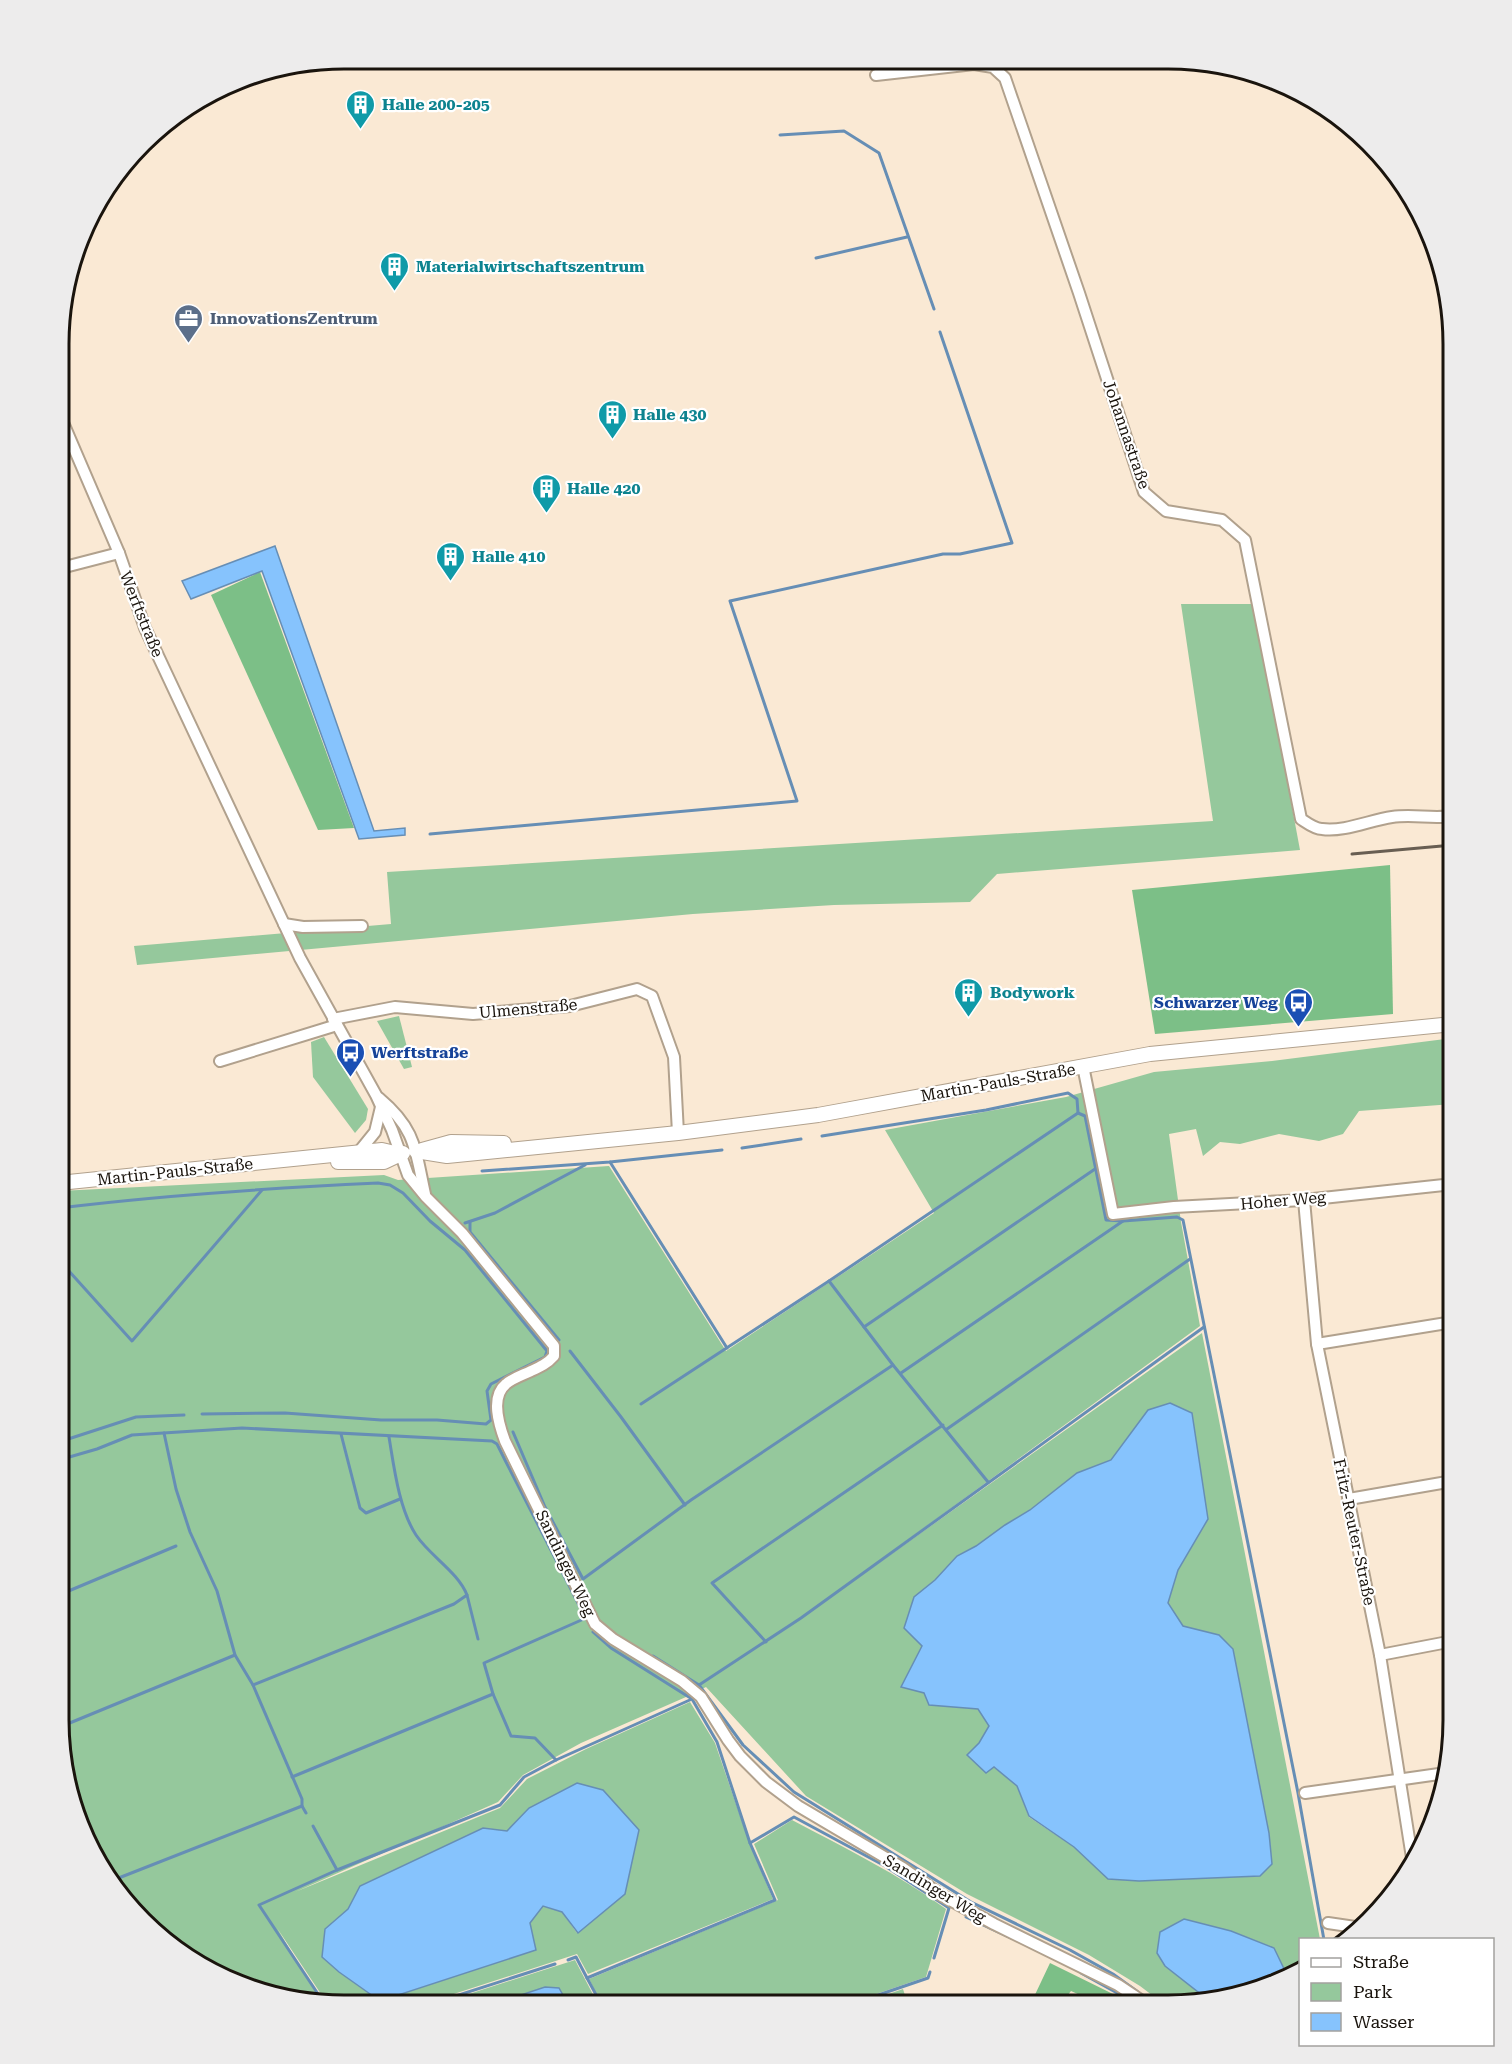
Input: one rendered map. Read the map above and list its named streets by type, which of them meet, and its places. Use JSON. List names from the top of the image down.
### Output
{
  "streets": {
    "street": [
      "Johannastraße",
      "Werftstraße",
      "Ulmenstraße",
      "Martin-Pauls-Straße",
      "Hoher Weg",
      "Fritz-Reuter-Straße",
      "Sandinger Weg"
    ]
  },
  "crossings": [
    ["Werftstraße", "Ulmenstraße"],
    ["Werftstraße", "Martin-Pauls-Straße"],
    ["Werftstraße", "Sandinger Weg"],
    ["Ulmenstraße", "Martin-Pauls-Straße"],
    ["Martin-Pauls-Straße", "Hoher Weg"],
    ["Martin-Pauls-Straße", "Sandinger Weg"],
    ["Hoher Weg", "Fritz-Reuter-Straße"]
  ],
  "places": {
    "building": [
      "Halle 200-205",
      "Materialwirtschaftszentrum",
      "Halle 430",
      "Halle 420",
      "Halle 410",
      "Bodywork"
    ],
    "office": ["InnovationsZentrum"],
    "bus stop": ["Schwarzer Weg", "Werftstraße"]
  },
  "legend": ["Straße", "Park", "Wasser"]
}
